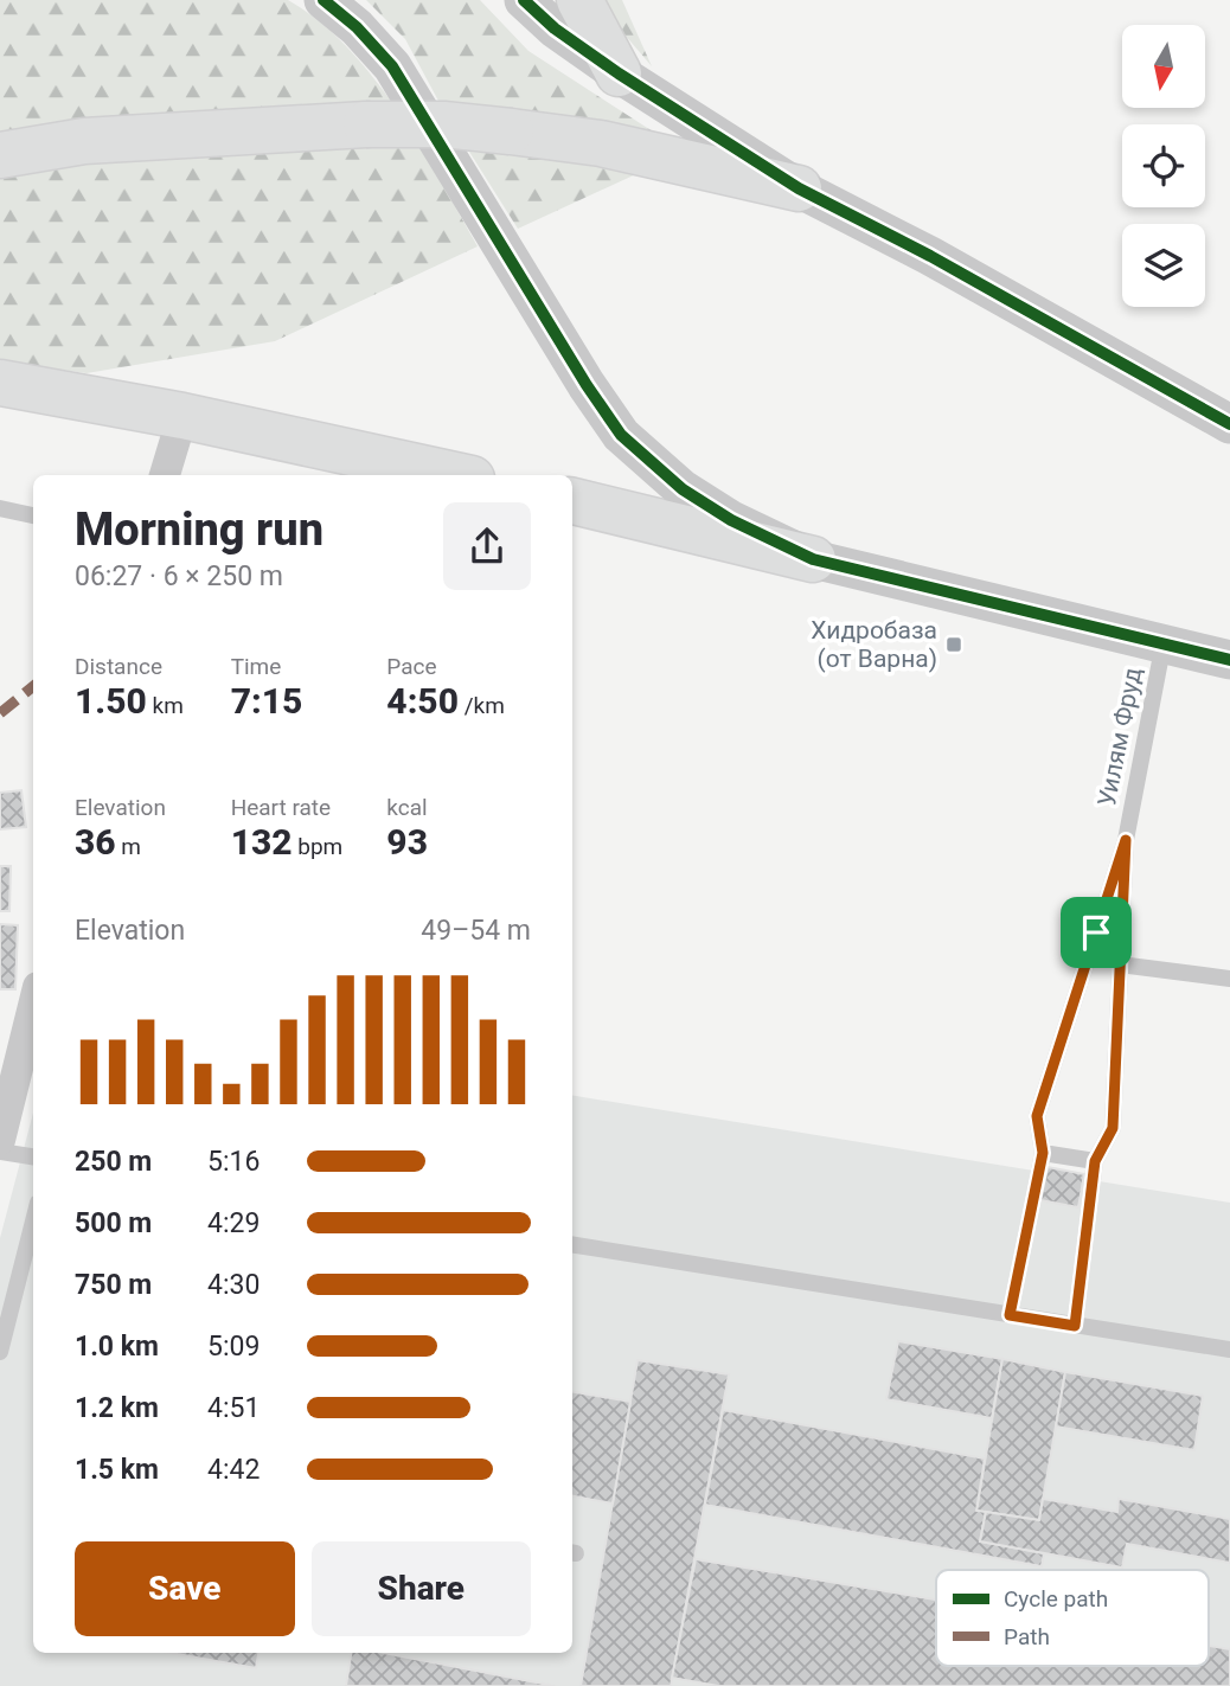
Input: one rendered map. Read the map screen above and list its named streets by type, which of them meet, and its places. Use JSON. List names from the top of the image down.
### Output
{
  "streets": {
    "lane": ["Уилям Фруд"]
  },
  "places": {
    "transit": ["Хидробаза (от Варна)"]
  },
  "legend": ["Cycle path", "Path"],
  "north": "bottom",
  "page": {
    "heading": ["Morning run", "06:27 · 6 × 250 m"],
    "stats": [
      ["Distance", "1.50 km"],
      ["Time", "7:15"],
      ["Pace", "4:50 /km"],
      ["Elevation", "36 m"],
      ["Heart rate", "132 bpm"],
      ["kcal", "93"]
    ],
    "chart": ["Elevation", "49–54 m"],
    "list": [
      {
        "name": "250 m",
        "note": "5:16"
      },
      {
        "name": "500 m",
        "note": "4:29"
      },
      {
        "name": "750 m",
        "note": "4:30"
      },
      {
        "name": "1.0 km",
        "note": "5:09"
      },
      {
        "name": "1.2 km",
        "note": "4:51"
      },
      {
        "name": "1.5 km",
        "note": "4:42"
      }
    ],
    "buttons": ["Save", "Share"]
  }
}
